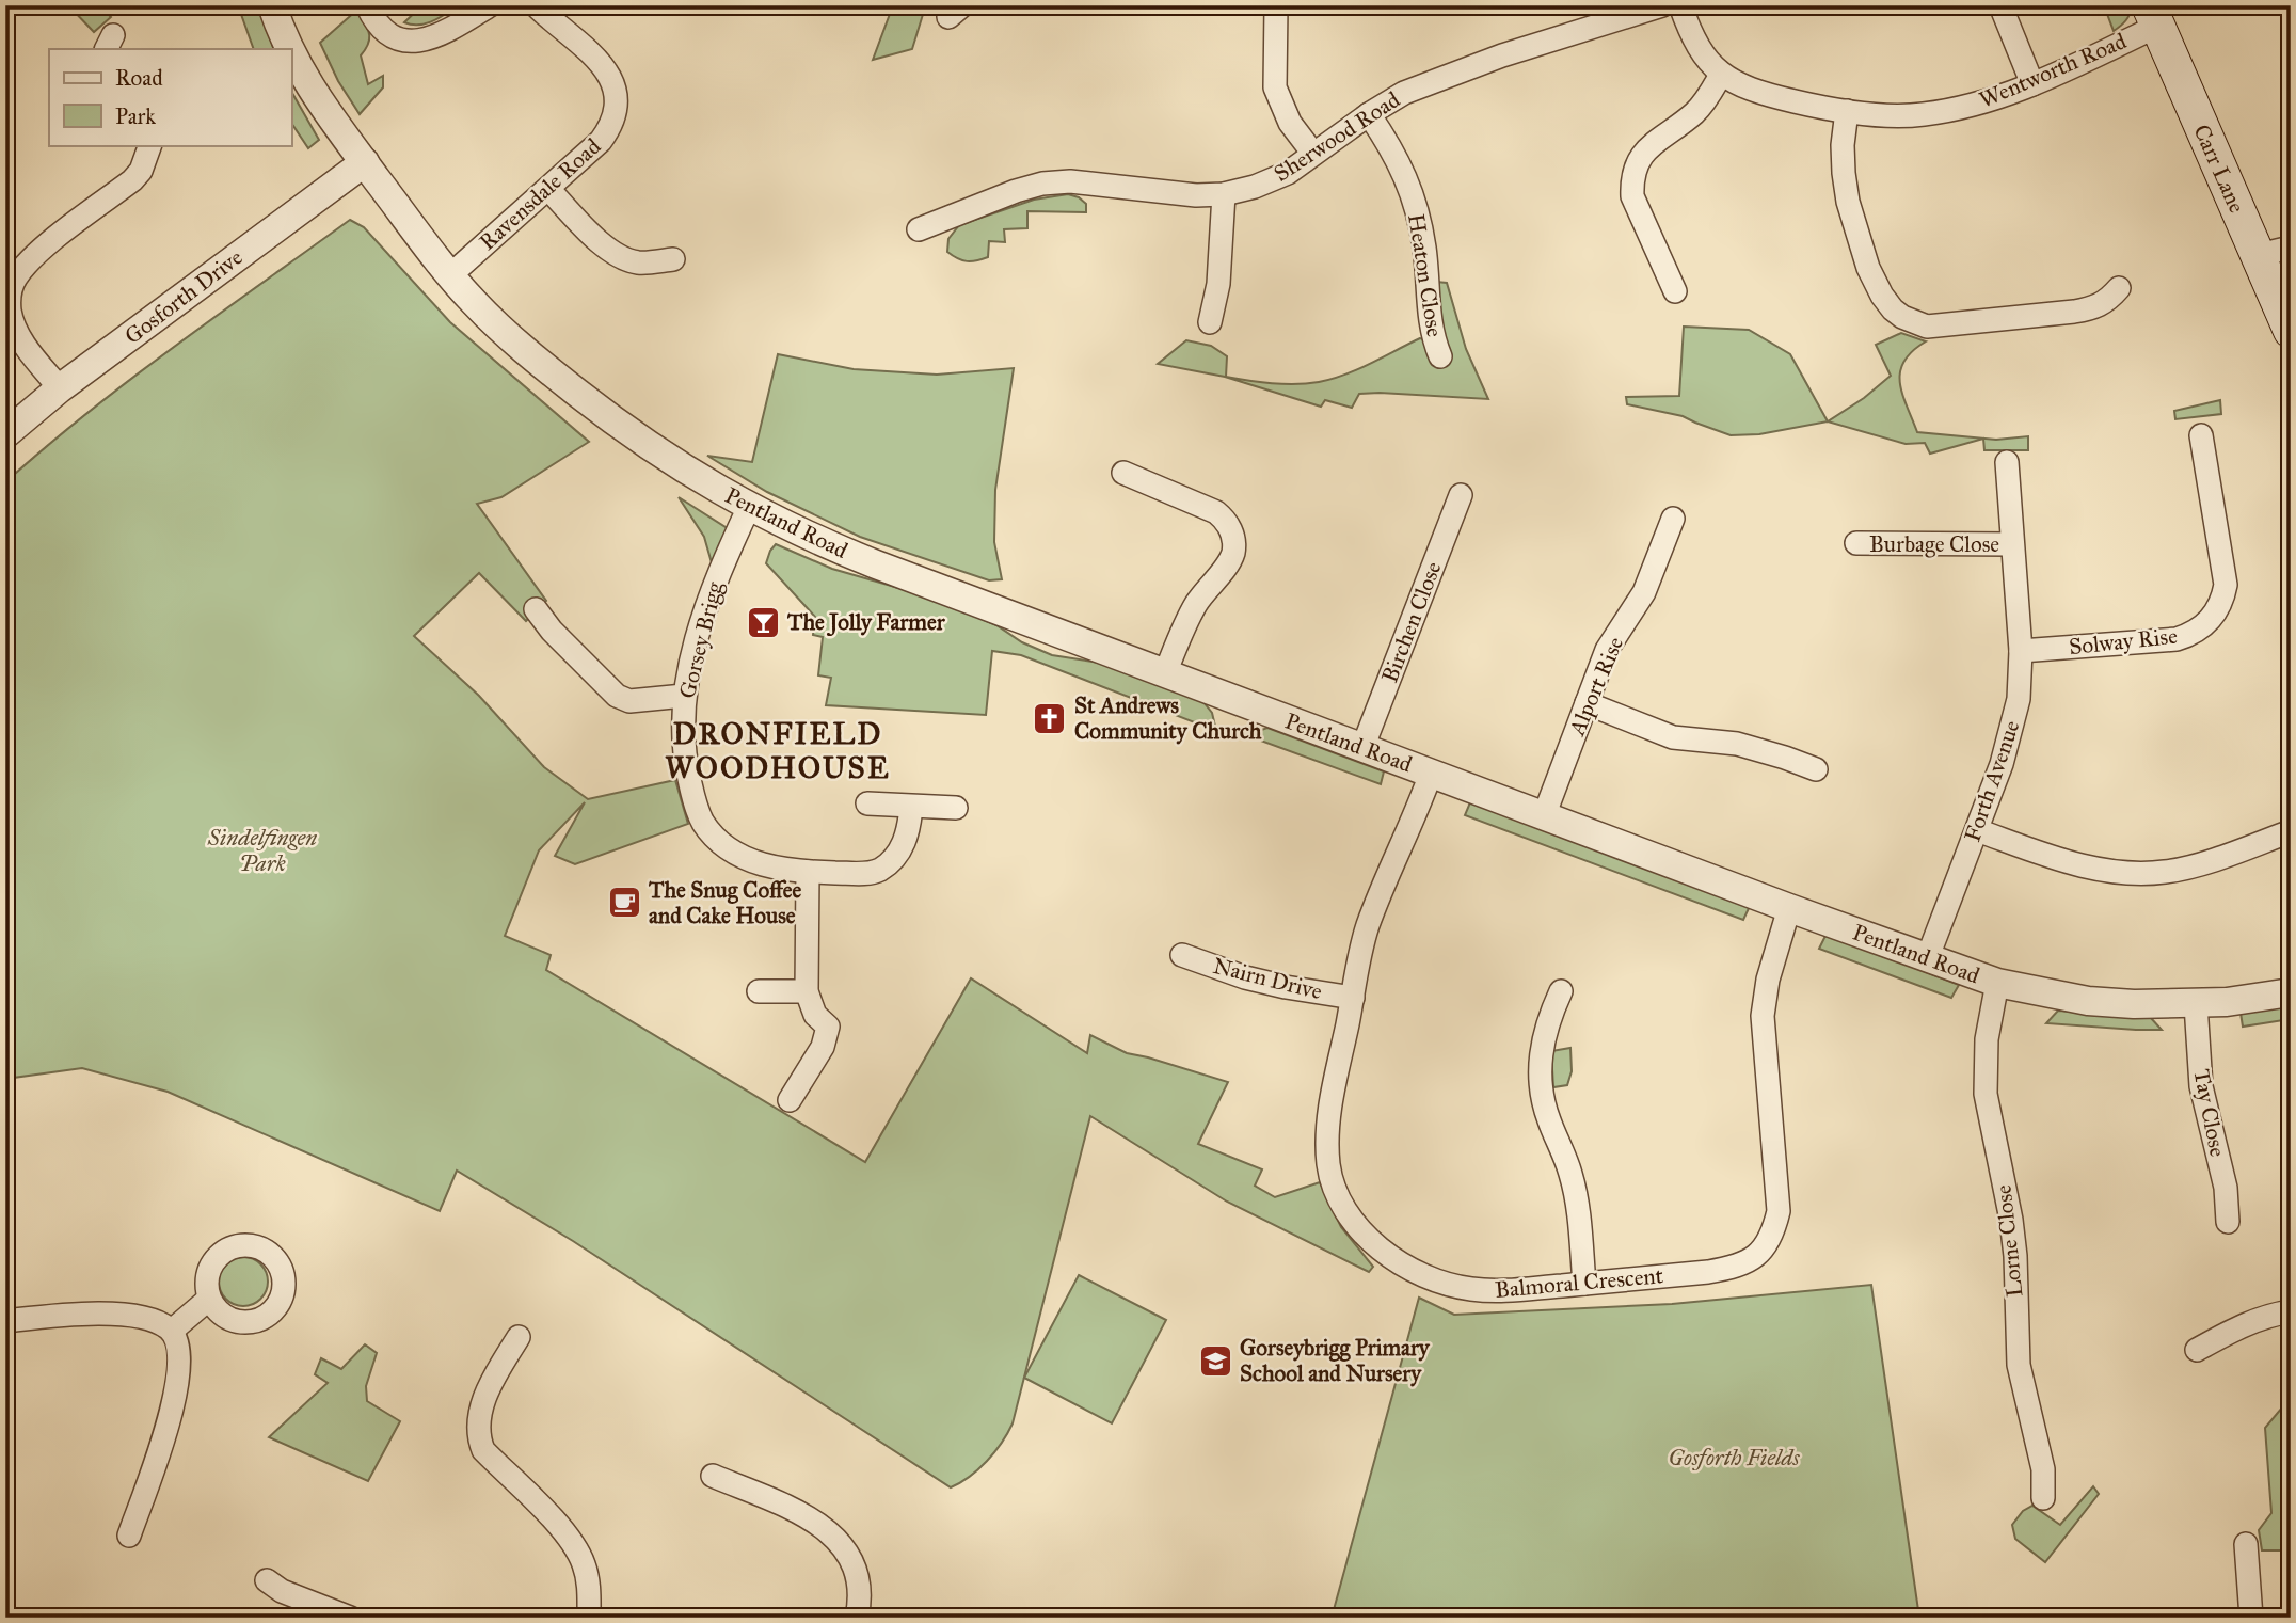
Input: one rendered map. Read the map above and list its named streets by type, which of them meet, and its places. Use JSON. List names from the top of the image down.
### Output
{
  "streets": {
    "main road": ["Carr Lane"],
    "street": [
      "Wentworth Road",
      "Sherwood Road",
      "Ravensdale Road",
      "Heaton Close",
      "Gosforth Drive",
      "Pentland Road",
      "Burbage Close",
      "Birchen Close",
      "Gorsey Brigg",
      "Solway Rise",
      "Alport Rise",
      "Forth Avenue",
      "Nairn Drive",
      "Tay Close",
      "Lorne Close",
      "Balmoral Crescent"
    ]
  },
  "crossings": [
    ["Wentworth Road", "Carr Lane"],
    ["Sherwood Road", "Heaton Close"],
    ["Ravensdale Road", "Pentland Road"],
    ["Gosforth Drive", "Pentland Road"],
    ["Pentland Road", "Birchen Close"],
    ["Pentland Road", "Gorsey Brigg"],
    ["Pentland Road", "Alport Rise"],
    ["Pentland Road", "Forth Avenue"],
    ["Pentland Road", "Tay Close"],
    ["Pentland Road", "Lorne Close"],
    ["Pentland Road", "Balmoral Crescent"],
    ["Burbage Close", "Forth Avenue"],
    ["Solway Rise", "Forth Avenue"],
    ["Nairn Drive", "Balmoral Crescent"]
  ],
  "districts": ["DRONFIELD WOODHOUSE"],
  "parks": ["Sindelfingen Park", "Gosforth Fields"],
  "places": {
    "bar": ["The Jolly Farmer"],
    "church": ["St Andrews Community Church"],
    "cafe": ["The Snug Coffee and Cake House"],
    "school or university": ["Gorseybrigg Primary School and Nursery"]
  },
  "legend": ["Road", "Park"]
}
